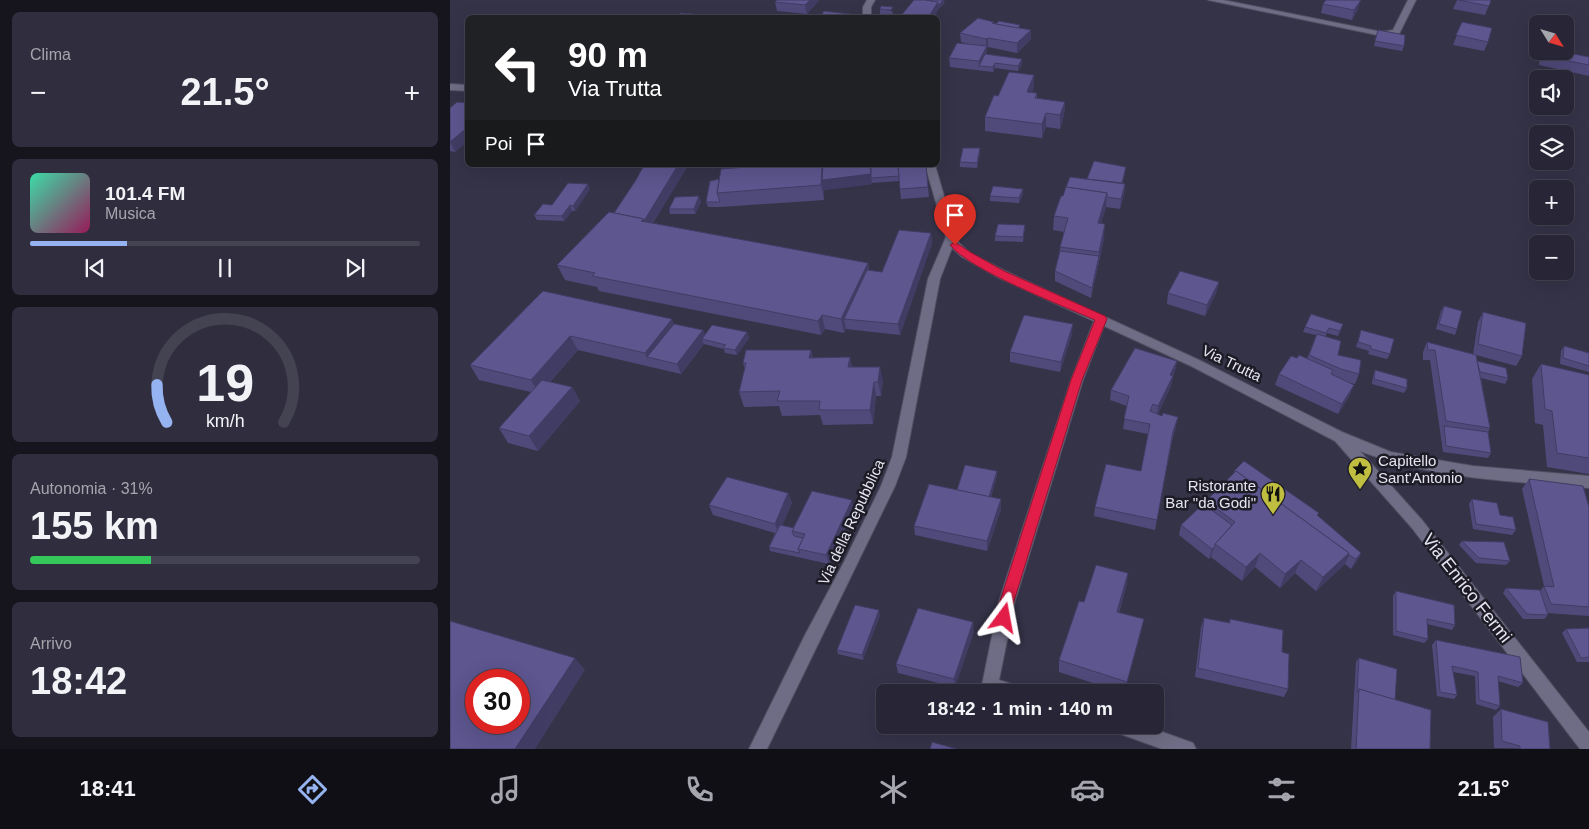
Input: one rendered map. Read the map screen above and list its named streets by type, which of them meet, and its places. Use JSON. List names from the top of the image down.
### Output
{
  "streets": {
    "street": ["Via Trutta", "Via della Repubblica", "Via Enrico Fermi"]
  },
  "crossings": [
    ["Via Trutta", "Via della Repubblica"],
    ["Via Trutta", "Via Enrico Fermi"]
  ],
  "places": {
    "place": ["Capitello Sant'Antonio"],
    "restaurant": ["Ristorante Bar \"da Godi\""]
  },
  "north": "bottom right",
  "page": {
    "tile": [
      "Clima",
      ["Autonomia · 31%", "155 km"],
      ["Arrivo", "18:42"]
    ],
    "map_buttons": ["+", "−"],
    "turn": ["90 m", "Via Trutta"],
    "heat": ["−", "21.5°", "+"],
    "then": "Poi",
    "song": ["101.4 FM", "Musica"],
    "limit": "30",
    "trip": "18:42 · 1 min · 140 m",
    "tabs": ["18:41", "21.5°"],
    "gauge": ["19", "km/h"]
  }
}
